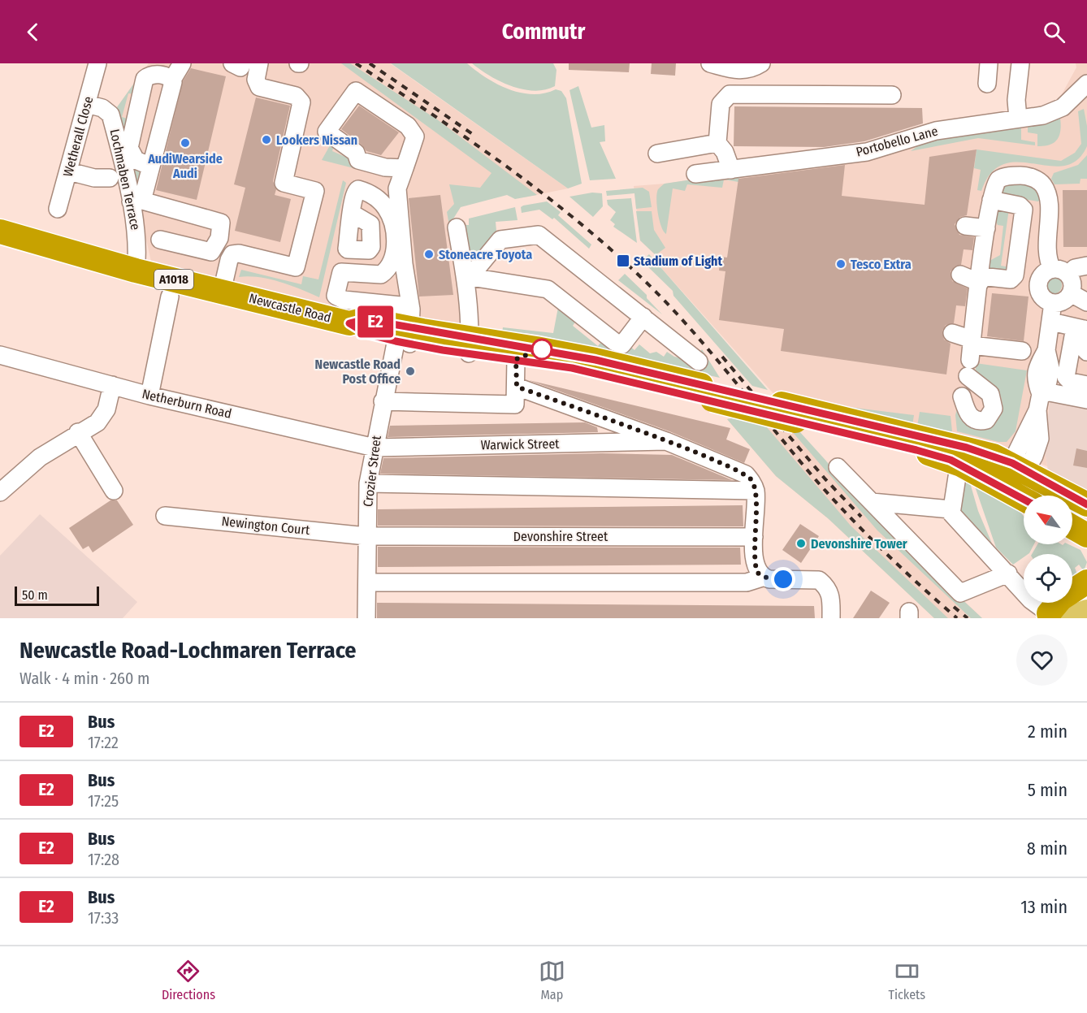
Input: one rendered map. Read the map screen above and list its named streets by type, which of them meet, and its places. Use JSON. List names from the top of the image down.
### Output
{
  "streets": {
    "highway": ["A1018", "Newcastle Road"],
    "street": [
      "Wetherall Close",
      "Portobello Lane",
      "Lochmaben Terrace",
      "Netherburn Road",
      "Warwick Street",
      "Crozier Street",
      "Newington Court",
      "Devonshire Street"
    ]
  },
  "crossings": [
    ["Wetherall Close", "Lochmaben Terrace"],
    ["Lochmaben Terrace", "Newcastle Road"],
    ["A1018", "Newcastle Road"],
    ["A1018", "Crozier Street"],
    ["Newcastle Road", "Crozier Street"],
    ["Netherburn Road", "Warwick Street"],
    ["Netherburn Road", "Crozier Street"],
    ["Warwick Street", "Crozier Street"],
    ["Crozier Street", "Newington Court"],
    ["Crozier Street", "Devonshire Street"],
    ["Newington Court", "Devonshire Street"]
  ],
  "places": {
    "other": [
      "Lookers Nissan",
      "AudiWearside Audi",
      "Stoneacre Toyota",
      "Tesco Extra",
      "Newcastle Road Post Office",
      "Devonshire Tower"
    ],
    "transit": ["Stadium of Light"]
  },
  "lines": ["bus line E2"],
  "scale_bar": "50 m",
  "north": "top left",
  "page": {
    "header": "Commutr",
    "on_map": "E2",
    "scale": "50 m",
    "heading": ["Newcastle Road-Lochmaren Terrace", "Walk · 4 min · 260 m"],
    "list": [
      {
        "mark": "E2",
        "name": "Bus",
        "note": "17:22",
        "value": "2 min"
      },
      {
        "mark": "E2",
        "name": "Bus",
        "note": "17:25",
        "value": "5 min"
      },
      {
        "mark": "E2",
        "name": "Bus",
        "note": "17:28",
        "value": "8 min"
      },
      {
        "mark": "E2",
        "name": "Bus",
        "note": "17:33",
        "value": "13 min"
      }
    ],
    "tabs": ["Directions", "Map", "Tickets"]
  }
}
